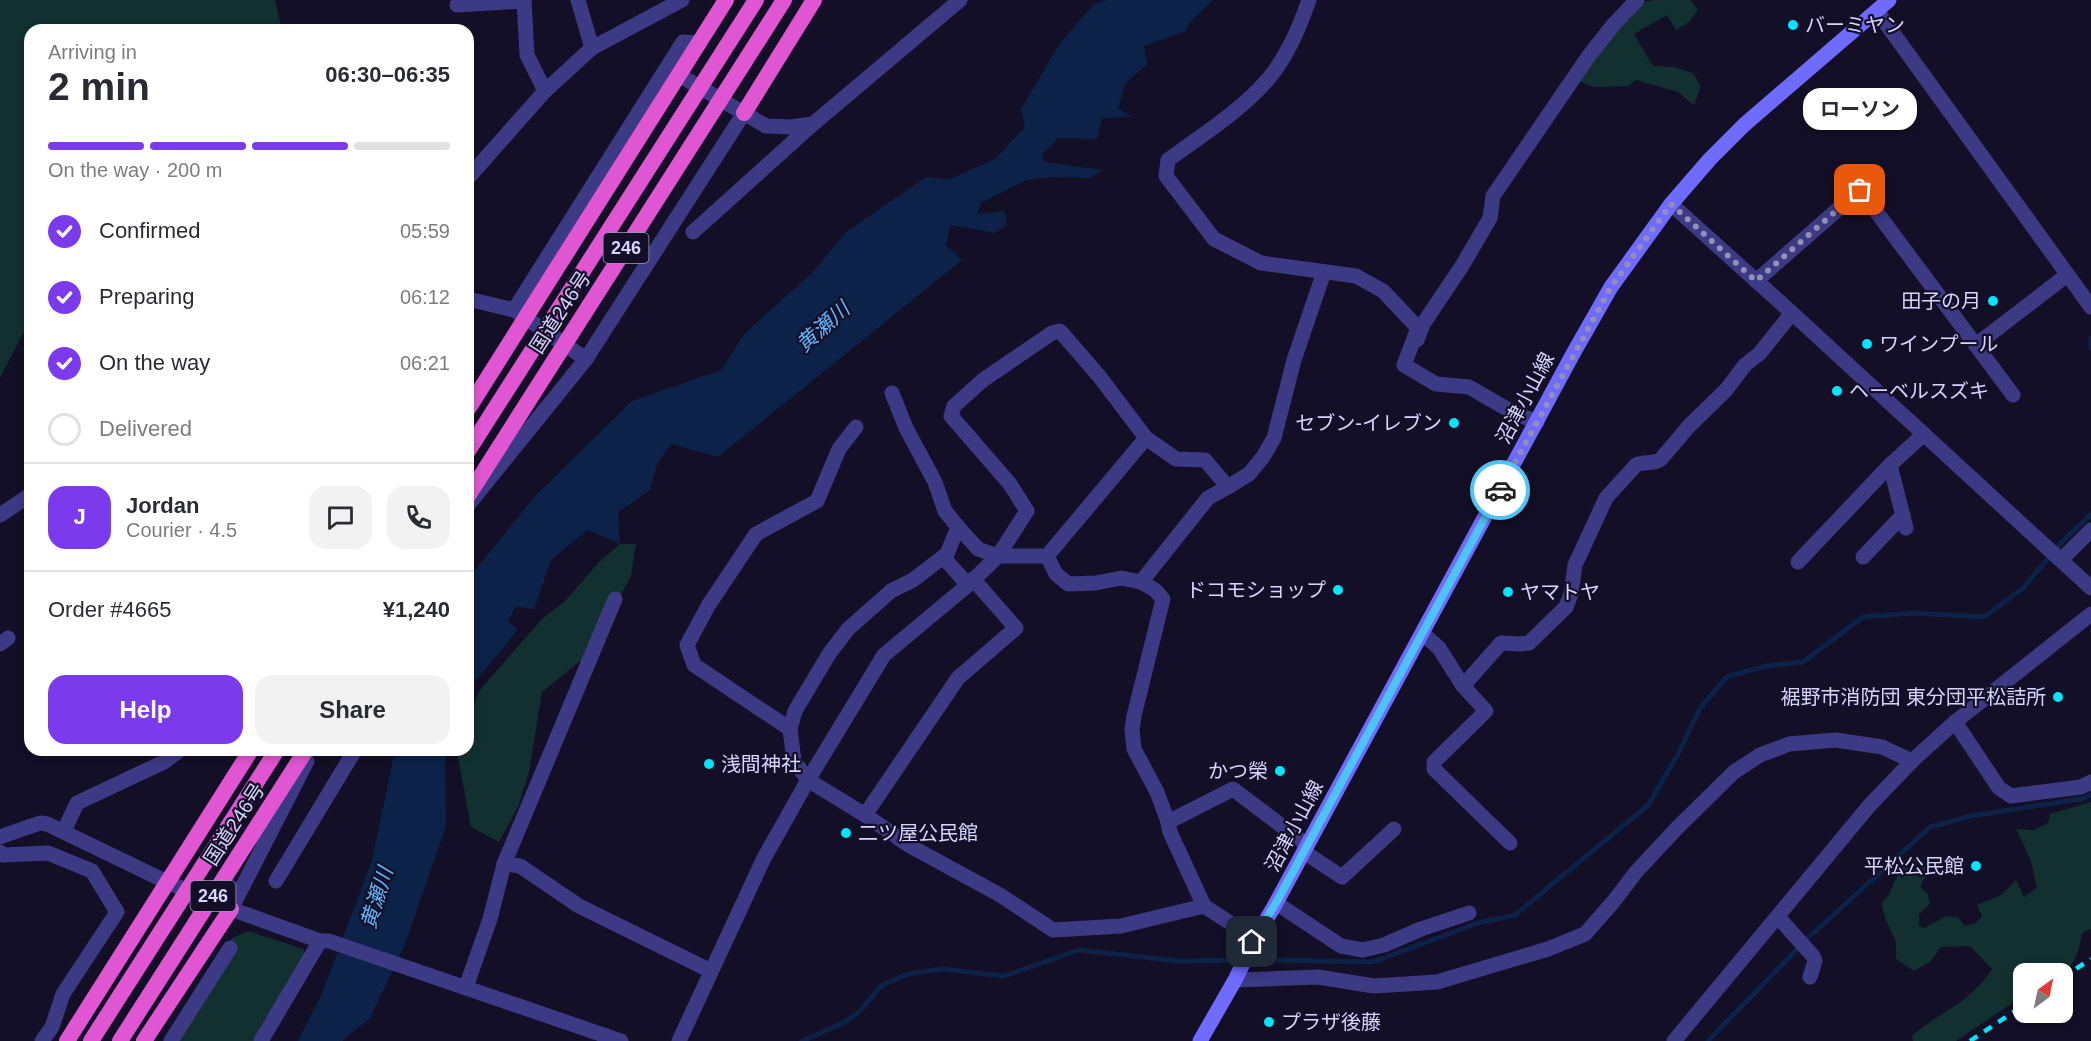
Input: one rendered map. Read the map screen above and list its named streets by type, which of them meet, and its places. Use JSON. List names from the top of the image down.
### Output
{
  "streets": {
    "highway": ["246", "国道246号"],
    "main road": ["沼津小山線"]
  },
  "water": ["黄瀬川"],
  "places": [
    "バーミヤン",
    "ローソン",
    "田子の月",
    "ワインプール",
    "ヘーベルスズキ",
    "セブン-イレブン",
    "ドコモショップ",
    "ヤマトヤ",
    "裾野市消防団 東分団平松詰所",
    "浅間神社",
    "かつ榮",
    "二ツ屋公民館",
    "平松公民館",
    "プラザ後藤"
  ],
  "north": "top right",
  "page": {
    "heading": ["2 min", "Arriving in", "06:30–06:35"],
    "panel": [
      "Jordan",
      "Courier · 4.5",
      "Order #4665",
      "¥1,240"
    ],
    "bubble": "ローソン",
    "bar": "On the way · 200 m",
    "list": [
      ["Confirmed", "05:59"],
      ["Preparing", "06:12"],
      ["On the way", "06:21"],
      "Delivered"
    ],
    "round": "J",
    "buttons": ["Help", "Share"]
  }
}
